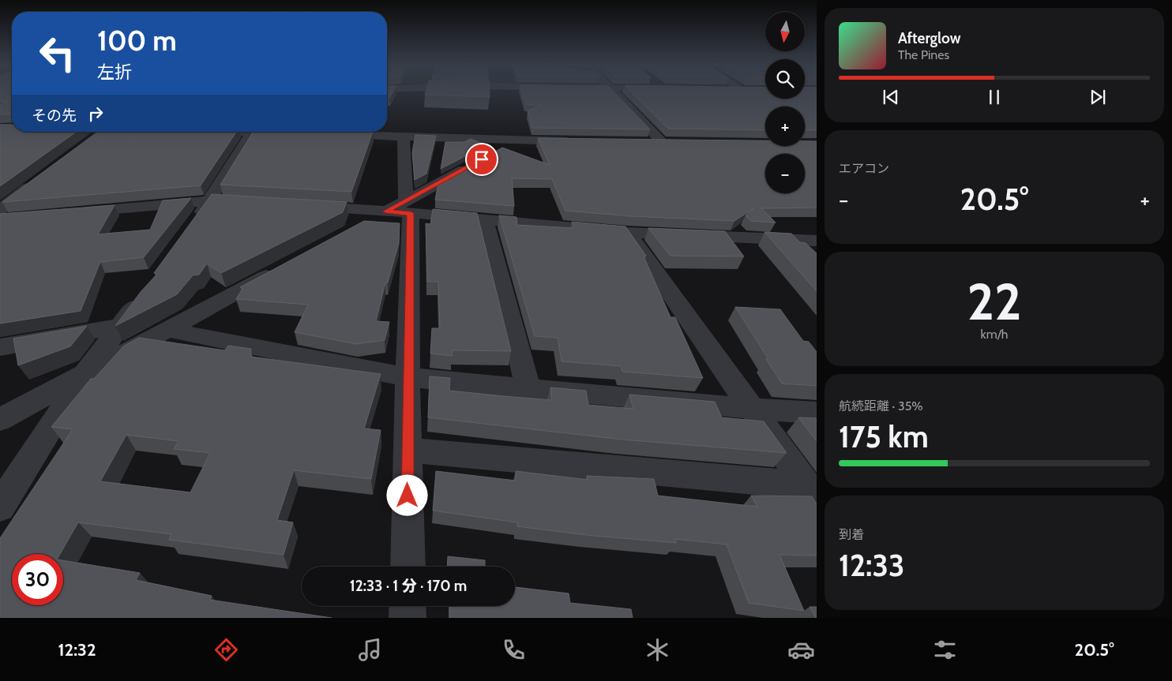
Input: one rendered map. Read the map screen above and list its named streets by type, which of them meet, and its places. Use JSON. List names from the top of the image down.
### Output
{
  "north": "bottom",
  "page": {
    "map_buttons": ["+", "−"],
    "turn": ["100 m", "左折"],
    "song": ["Afterglow", "The Pines"],
    "then": "その先",
    "tile": [
      "エアコン",
      ["22", "km/h"],
      ["航続距離 · 35%", "175 km"],
      ["到着", "12:33"]
    ],
    "heat": ["−", "20.5°", "+"],
    "limit": "30",
    "trip": "12:33 · 1 分 · 170 m",
    "tabs": ["12:32", "20.5°"]
  }
}
